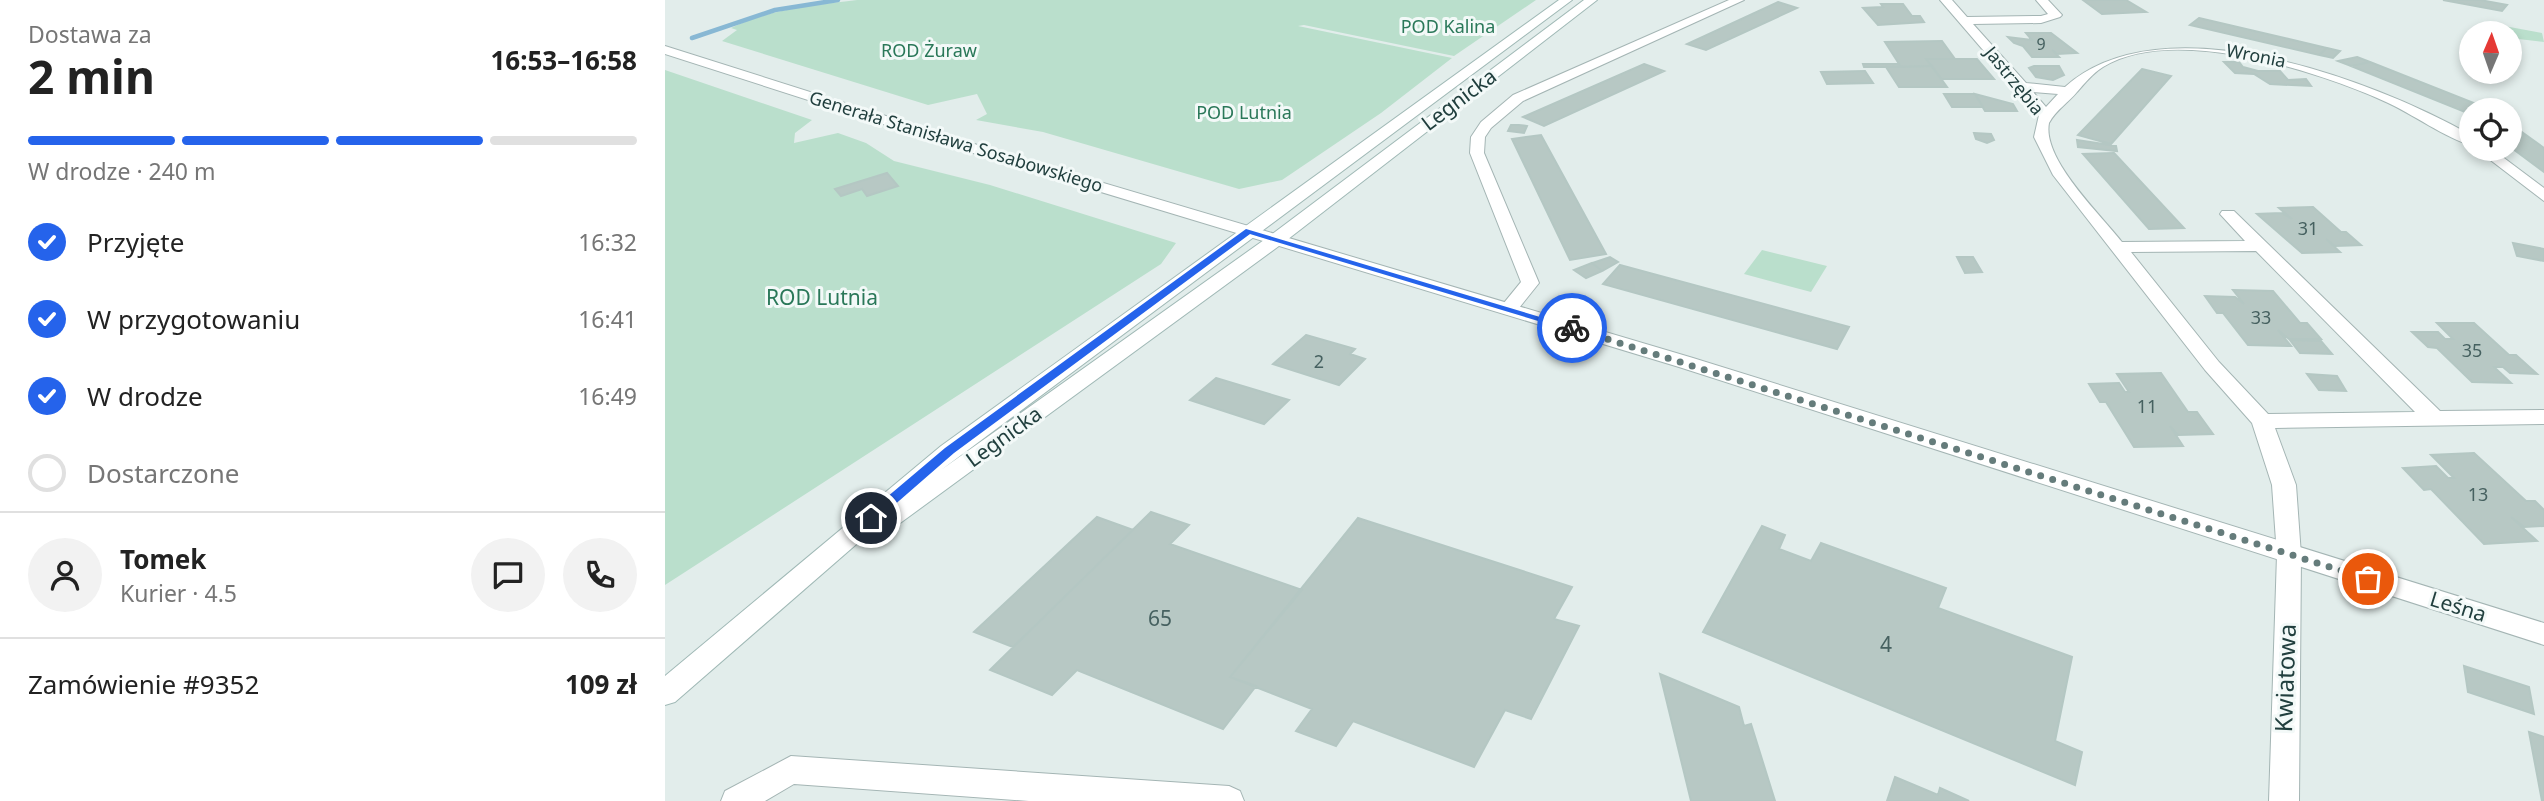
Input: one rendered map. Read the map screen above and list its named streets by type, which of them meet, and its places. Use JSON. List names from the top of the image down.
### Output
{
  "streets": {
    "street": [
      "Wronia",
      "Jastrzębia",
      "Legnicka",
      "Generała Stanisława Sosabowskiego",
      "Leśna",
      "Kwiatowa"
    ]
  },
  "crossings": [
    ["Wronia", "Jastrzębia"],
    ["Jastrzębia", "Leśna"],
    ["Jastrzębia", "Kwiatowa"],
    ["Legnicka", "Generała Stanisława Sosabowskiego"],
    ["Legnicka", "Leśna"],
    ["Generała Stanisława Sosabowskiego", "Leśna"],
    ["Leśna", "Kwiatowa"]
  ],
  "parks": [
    "POD Kalina",
    "ROD Żuraw",
    "POD Lutnia",
    "ROD Lutnia"
  ],
  "house_numbers": [
    "9",
    "31",
    "33",
    "35",
    "2",
    "11",
    "13",
    "65",
    "4"
  ],
  "north": "top",
  "page": {
    "heading": ["2 min", "Dostawa za", "16:53–16:58"],
    "panel": [
      "Tomek",
      "Kurier · 4.5",
      "Zamówienie #9352",
      "109 zł"
    ],
    "bar": "W drodze · 240 m",
    "list": [
      ["Przyjęte", "16:32"],
      ["W przygotowaniu", "16:41"],
      ["W drodze", "16:49"],
      "Dostarczone"
    ]
  }
}
